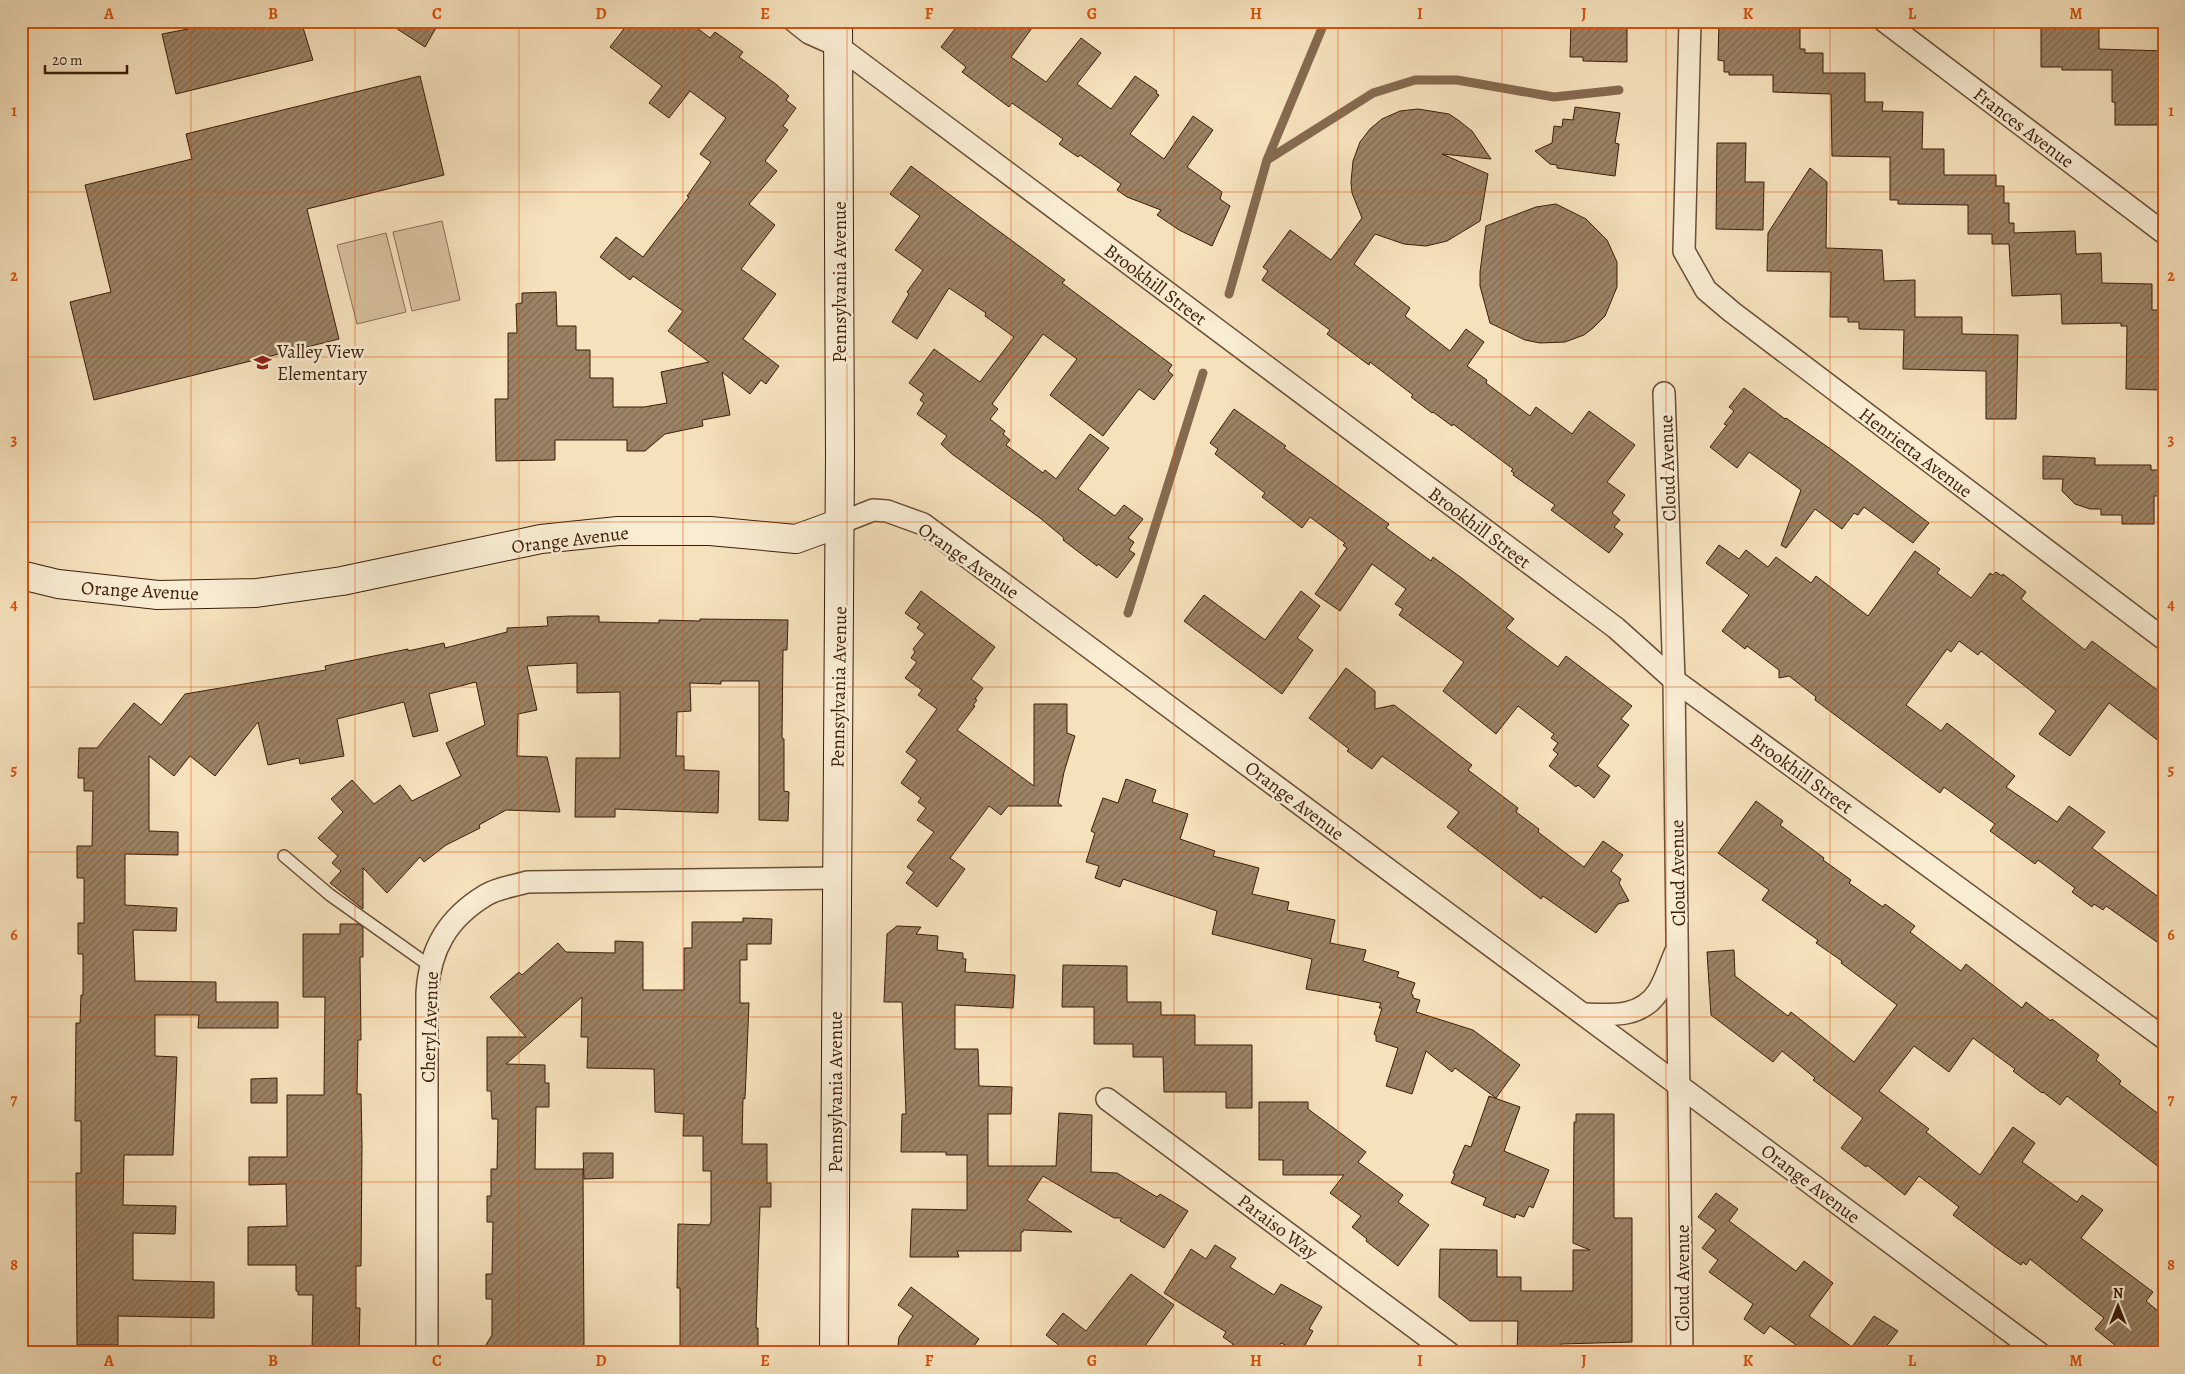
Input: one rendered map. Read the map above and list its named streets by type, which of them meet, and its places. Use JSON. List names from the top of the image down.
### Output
{
  "streets": {
    "main road": ["Pennsylvania Avenue", "Orange Avenue"],
    "street": [
      "Frances Avenue",
      "Brookhill Street",
      "Henrietta Avenue",
      "Cloud Avenue",
      "Cheryl Avenue",
      "Paraiso Way"
    ]
  },
  "crossings": [
    ["Pennsylvania Avenue", "Brookhill Street"],
    ["Pennsylvania Avenue", "Orange Avenue"],
    ["Pennsylvania Avenue", "Cheryl Avenue"],
    ["Brookhill Street", "Cloud Avenue"],
    ["Cloud Avenue", "Orange Avenue"]
  ],
  "places": {
    "school or university": ["Valley View Elementary"]
  },
  "scale_bar": "20 m",
  "north": "top",
  "grid": {
    "columns": [
      "A",
      "B",
      "C",
      "D",
      "E",
      "F",
      "G",
      "H",
      "I",
      "J",
      "K",
      "L",
      "M"
    ],
    "rows": [
      "1",
      "2",
      "3",
      "4",
      "5",
      "6",
      "7",
      "8"
    ]
  }
}
